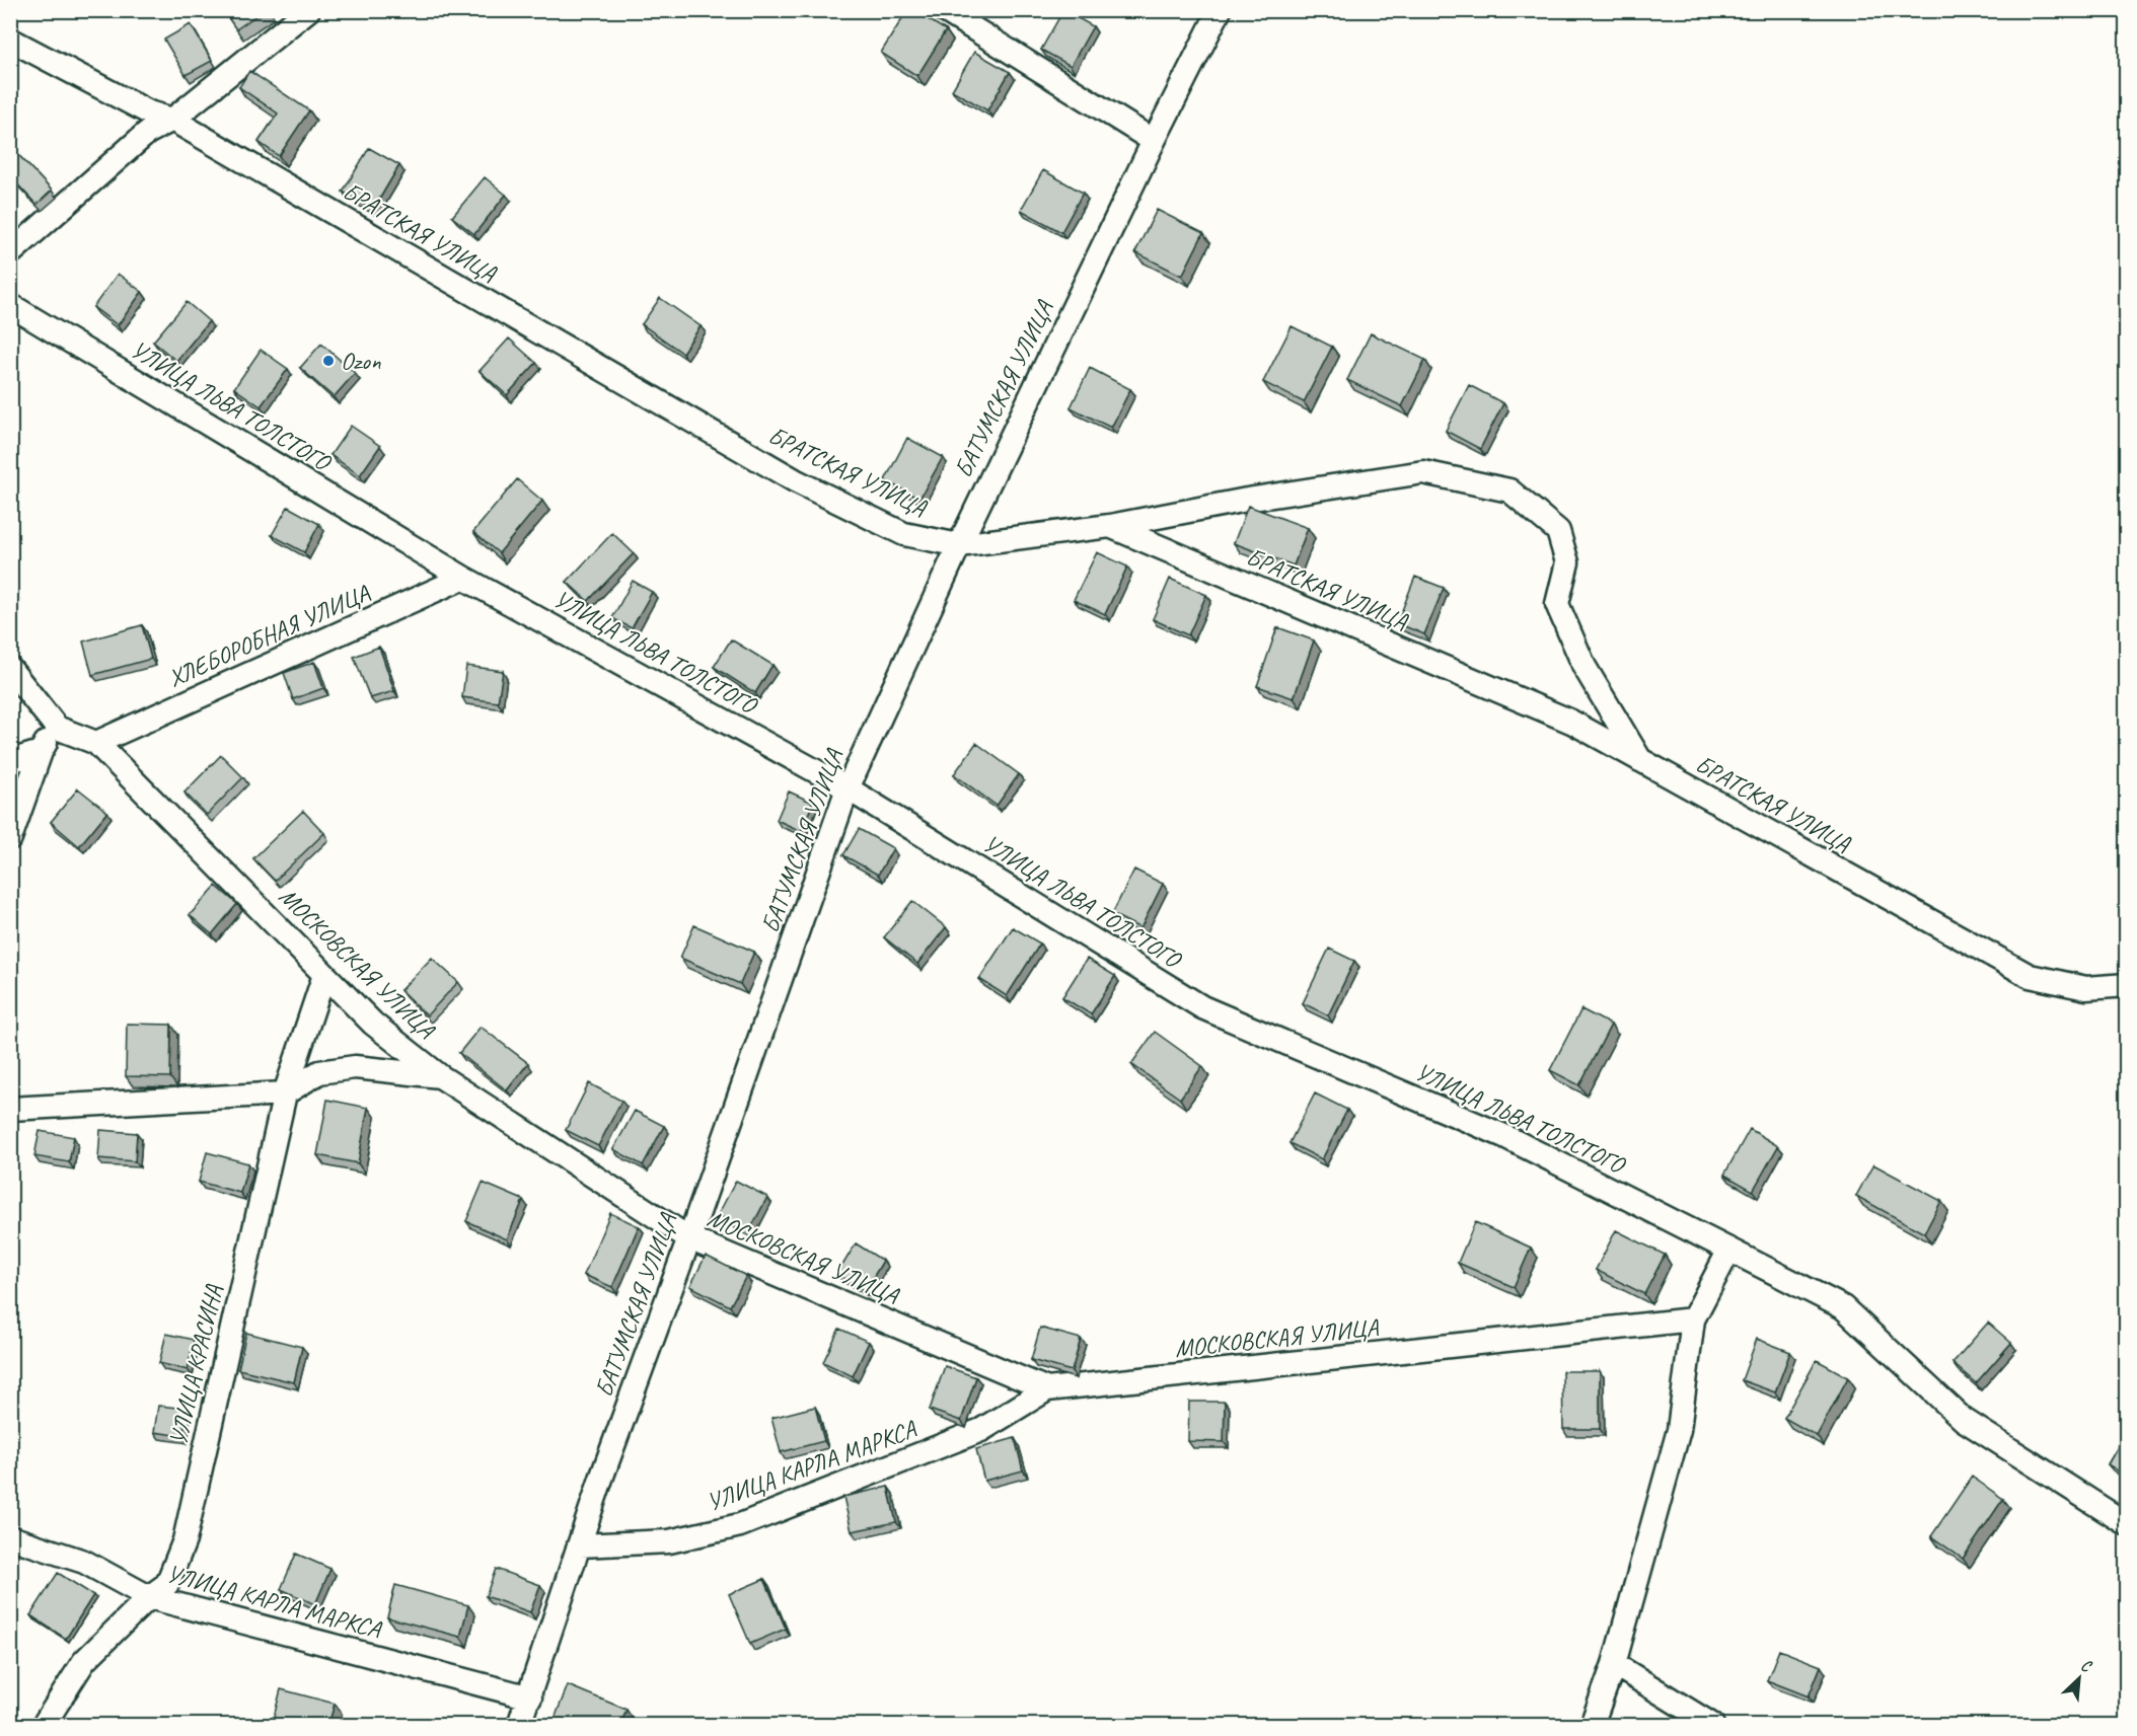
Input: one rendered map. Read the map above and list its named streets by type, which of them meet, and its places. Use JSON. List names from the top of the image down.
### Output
{
  "streets": {
    "street": [
      "БРАТСКАЯ УЛИЦА",
      "БАТУМСКАЯ УЛИЦА",
      "УЛИЦА ЛЬВА ТОЛСТОГО",
      "ХЛЕБОРОБНАЯ УЛИЦА",
      "МОСКОВСКАЯ УЛИЦА",
      "УЛИЦА КРАСИНА",
      "УЛИЦА КАРЛА МАРКСА"
    ]
  },
  "crossings": [
    ["БРАТСКАЯ УЛИЦА", "БАТУМСКАЯ УЛИЦА"],
    ["БАТУМСКАЯ УЛИЦА", "УЛИЦА ЛЬВА ТОЛСТОГО"],
    ["БАТУМСКАЯ УЛИЦА", "МОСКОВСКАЯ УЛИЦА"],
    ["БАТУМСКАЯ УЛИЦА", "УЛИЦА КАРЛА МАРКСА"],
    ["УЛИЦА ЛЬВА ТОЛСТОГО", "ХЛЕБОРОБНАЯ УЛИЦА"],
    ["ХЛЕБОРОБНАЯ УЛИЦА", "МОСКОВСКАЯ УЛИЦА"],
    ["МОСКОВСКАЯ УЛИЦА", "УЛИЦА КРАСИНА"],
    ["МОСКОВСКАЯ УЛИЦА", "УЛИЦА КАРЛА МАРКСА"],
    ["УЛИЦА КРАСИНА", "УЛИЦА КАРЛА МАРКСА"]
  ],
  "places": ["Ozon"],
  "north": "top right"
}
